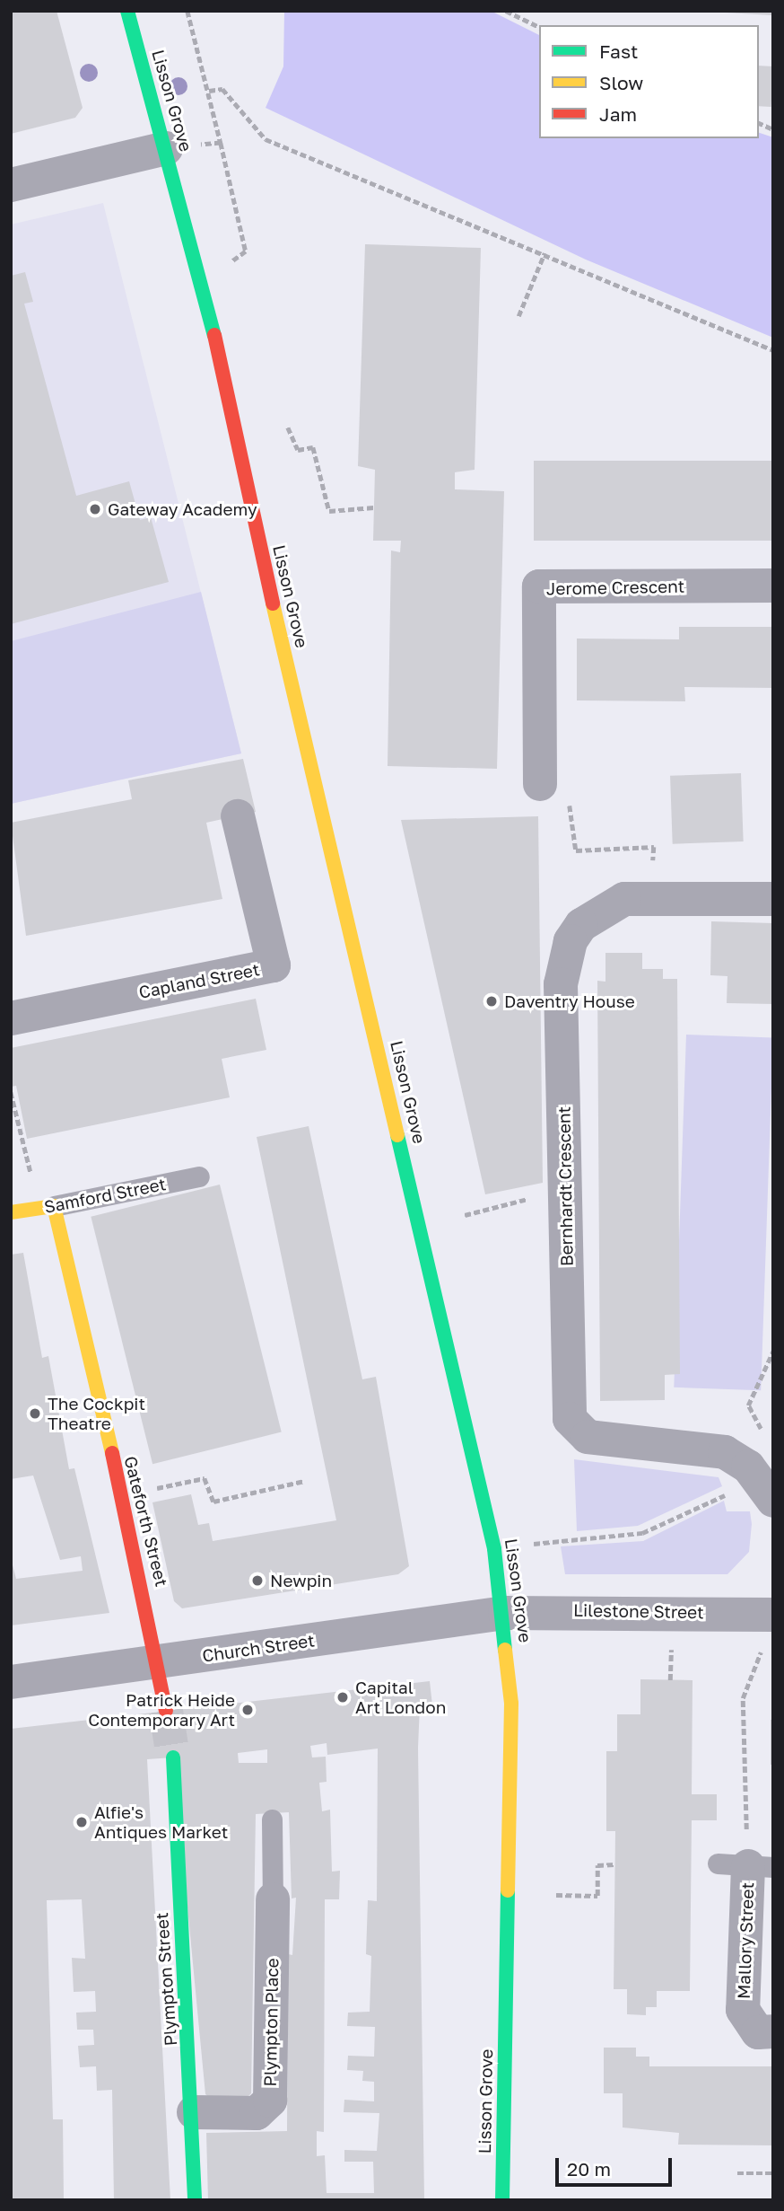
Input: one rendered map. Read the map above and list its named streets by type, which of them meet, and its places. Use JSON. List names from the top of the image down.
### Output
{
  "streets": {
    "main road": [
      "Lisson Grove",
      "Samford Street",
      "Gateforth Street",
      "Plympton Street"
    ],
    "street": [
      "Jerome Crescent",
      "Capland Street",
      "Bernhardt Crescent",
      "Lilestone Street",
      "Church Street",
      "Mallory Street",
      "Plympton Place"
    ]
  },
  "crossings": [
    ["Lisson Grove", "Lilestone Street"],
    ["Lisson Grove", "Church Street"],
    ["Samford Street", "Gateforth Street"],
    ["Gateforth Street", "Church Street"],
    ["Lilestone Street", "Church Street"],
    ["Plympton Street", "Plympton Place"]
  ],
  "places": [
    "Gateway Academy",
    "Daventry House",
    "The Cockpit Theatre",
    "Newpin",
    "Capital Art London",
    "Patrick Heide Contemporary Art",
    "Alfie's Antiques Market"
  ],
  "legend": ["Fast", "Slow", "Jam"],
  "scale_bar": "20 m"
}
